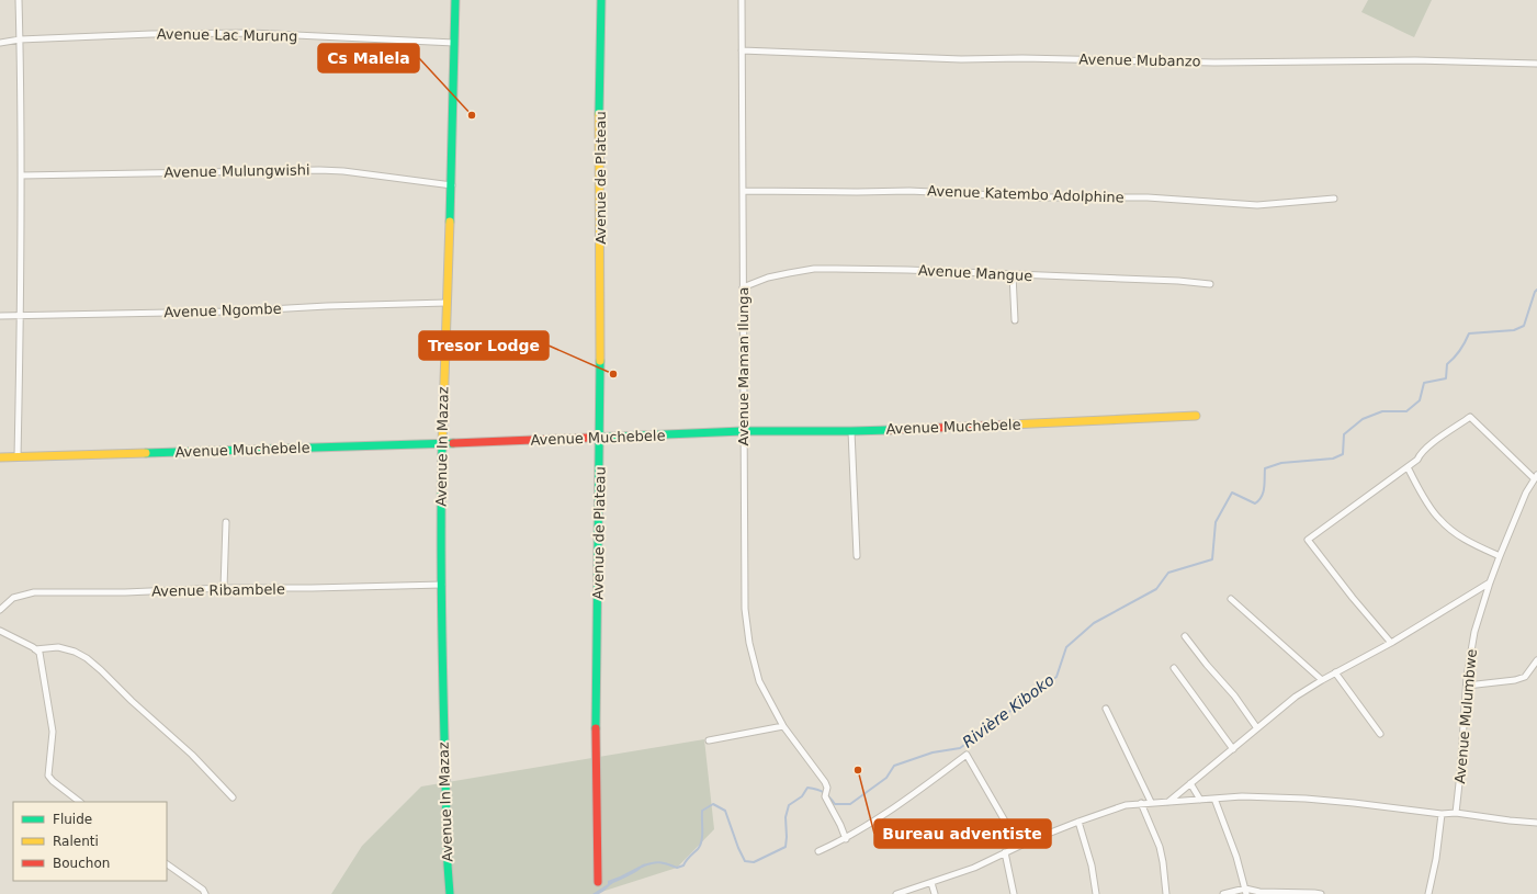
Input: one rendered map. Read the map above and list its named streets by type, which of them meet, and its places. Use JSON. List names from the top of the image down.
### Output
{
  "streets": {
    "street": [
      "Avenue Lac Murung",
      "Avenue Mubanzo",
      "Avenue Mulungwishi",
      "Avenue de Plateau",
      "Avenue Katembo Adolphine",
      "Avenue Mangue",
      "Avenue Ngombe",
      "Avenue Maman Ilunga",
      "Avenue Muchebele",
      "Avenue In Mazaz",
      "Avenue Ribambele",
      "Avenue Mulumbwe"
    ]
  },
  "crossings": [
    ["Avenue Lac Murung", "Avenue In Mazaz"],
    ["Avenue Mubanzo", "Avenue Maman Ilunga"],
    ["Avenue Mulungwishi", "Avenue In Mazaz"],
    ["Avenue de Plateau", "Avenue Muchebele"],
    ["Avenue Katembo Adolphine", "Avenue Maman Ilunga"],
    ["Avenue Mangue", "Avenue Maman Ilunga"],
    ["Avenue Ngombe", "Avenue In Mazaz"],
    ["Avenue Maman Ilunga", "Avenue Muchebele"],
    ["Avenue Muchebele", "Avenue In Mazaz"],
    ["Avenue In Mazaz", "Avenue Ribambele"]
  ],
  "water": ["Rivière Kiboko"],
  "places": ["Cs Malela", "Tresor Lodge", "Bureau adventiste"],
  "legend": ["Fluide", "Ralenti", "Bouchon"]
}
